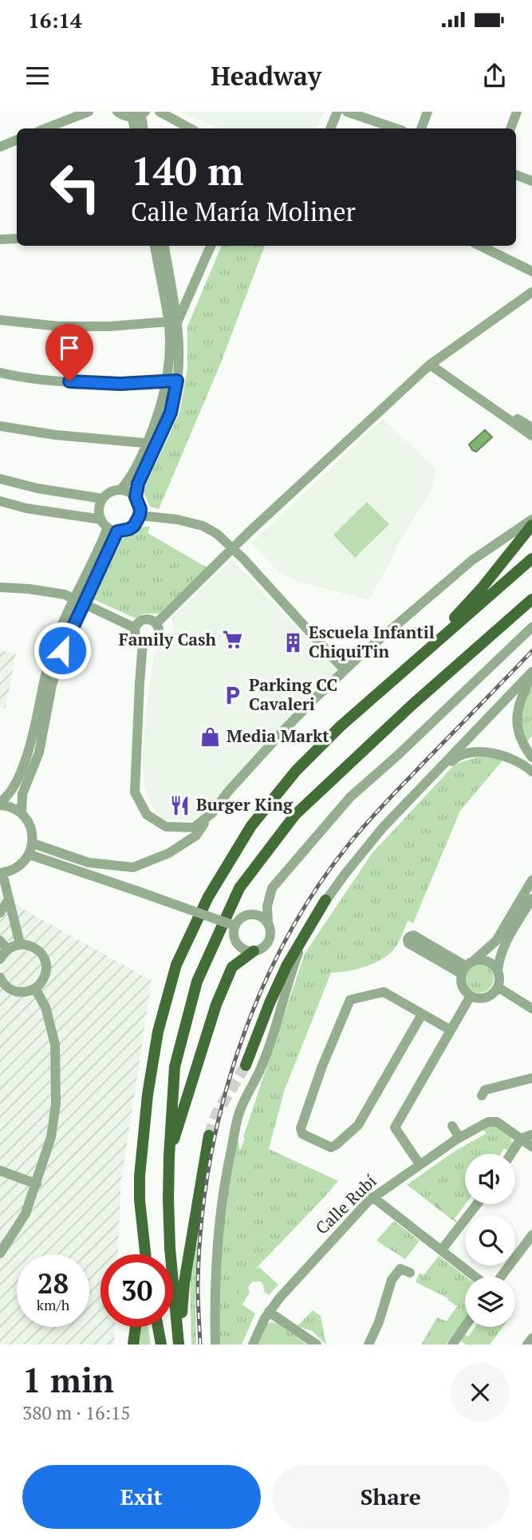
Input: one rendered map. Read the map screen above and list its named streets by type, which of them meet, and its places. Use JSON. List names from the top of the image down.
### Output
{
  "streets": {
    "street": ["Calle Rubí"]
  },
  "places": {
    "supermarket": ["Family Cash"],
    "building": ["Escuela Infantil ChiquiTin"],
    "parking": ["Parking CC Cavaleri"],
    "shop": ["Media Markt"],
    "restaurant": ["Burger King"]
  },
  "page": {
    "status": "16:14",
    "header": "Headway",
    "turn": ["140 m", "Calle María Moliner"],
    "speed": "28 km/h",
    "limit": "30",
    "heading": ["1 min", "380 m · 16:15"],
    "buttons": ["Exit", "Share"]
  }
}
